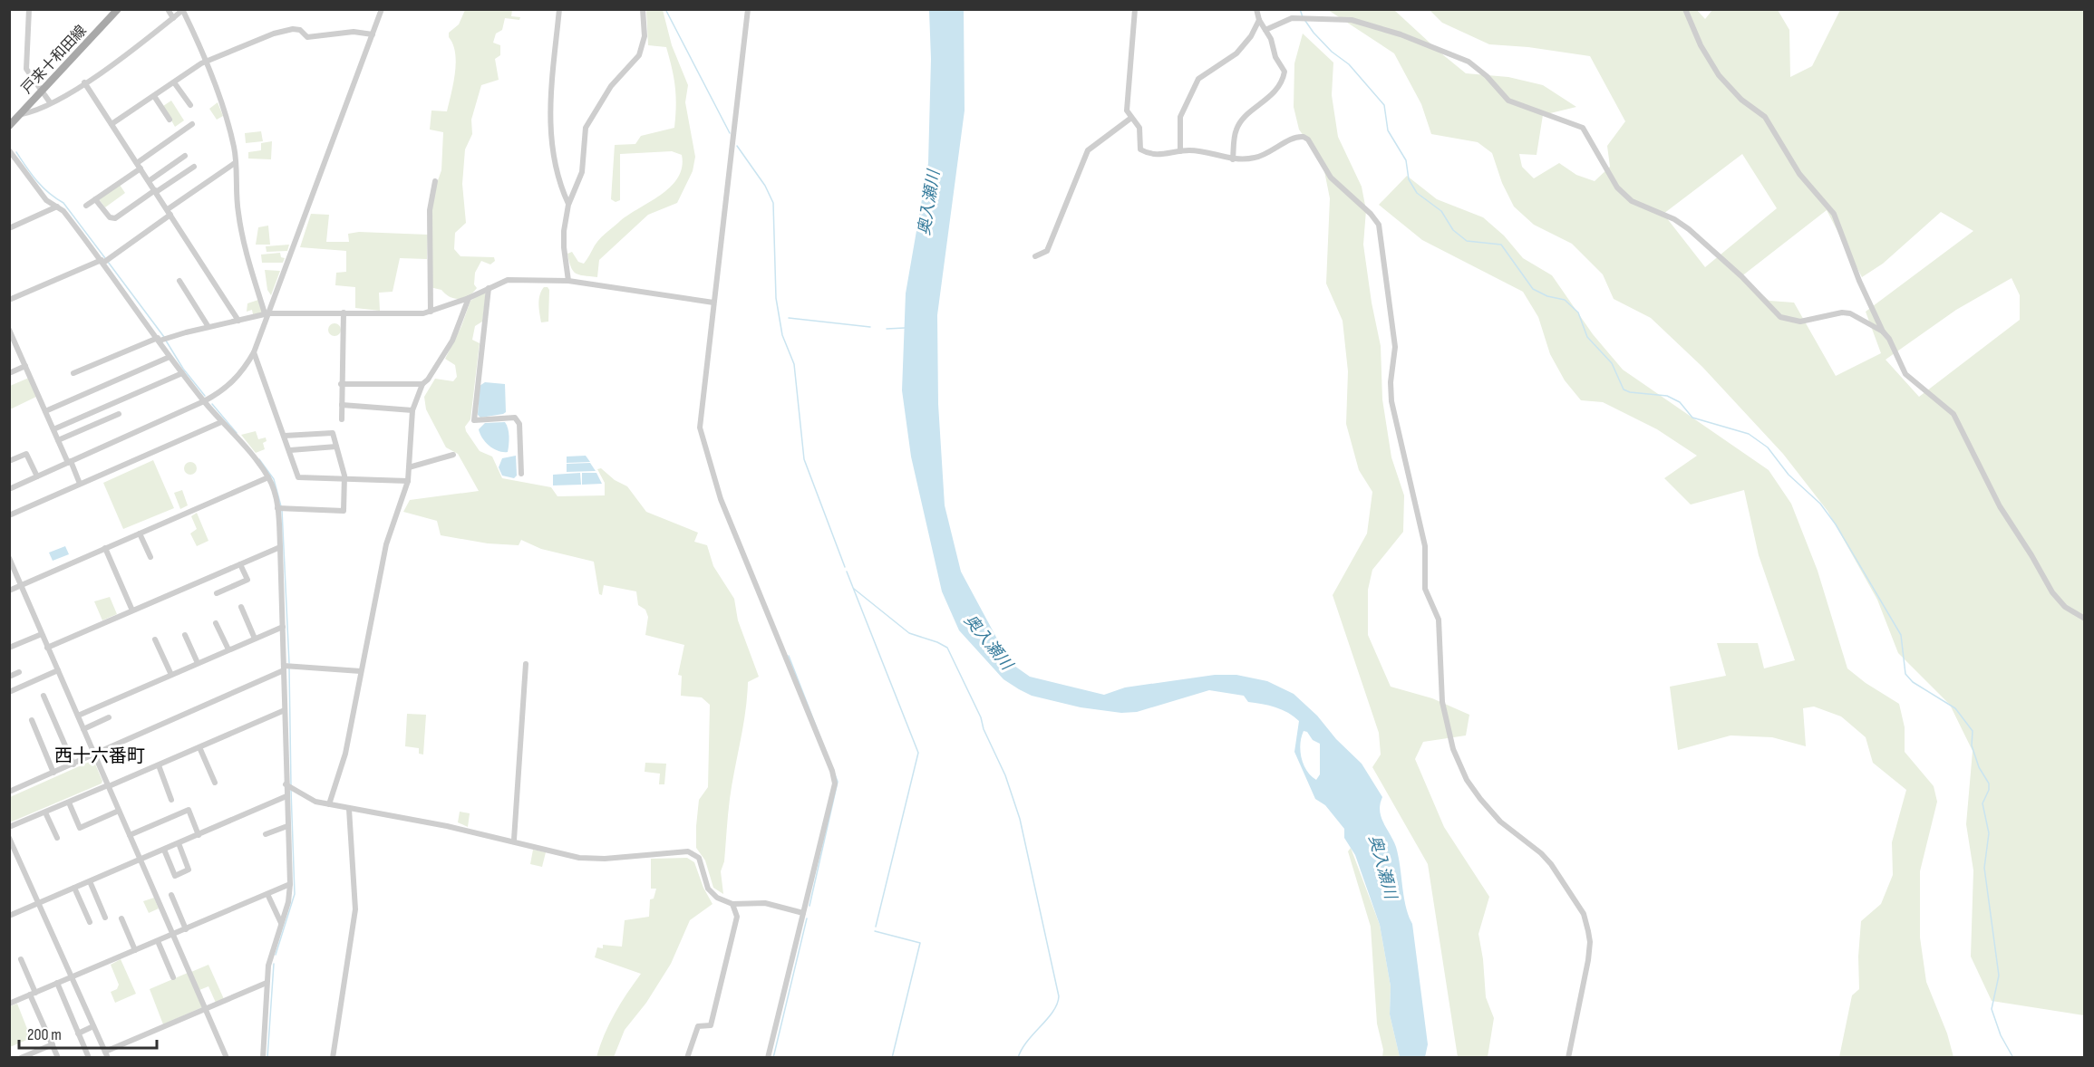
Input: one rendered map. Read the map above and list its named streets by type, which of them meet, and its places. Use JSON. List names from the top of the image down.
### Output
{
  "streets": {
    "main road": ["戸来十和田線"]
  },
  "districts": ["西十六番町"],
  "water": ["奥入瀬川"],
  "scale_bar": "200 m"
}
